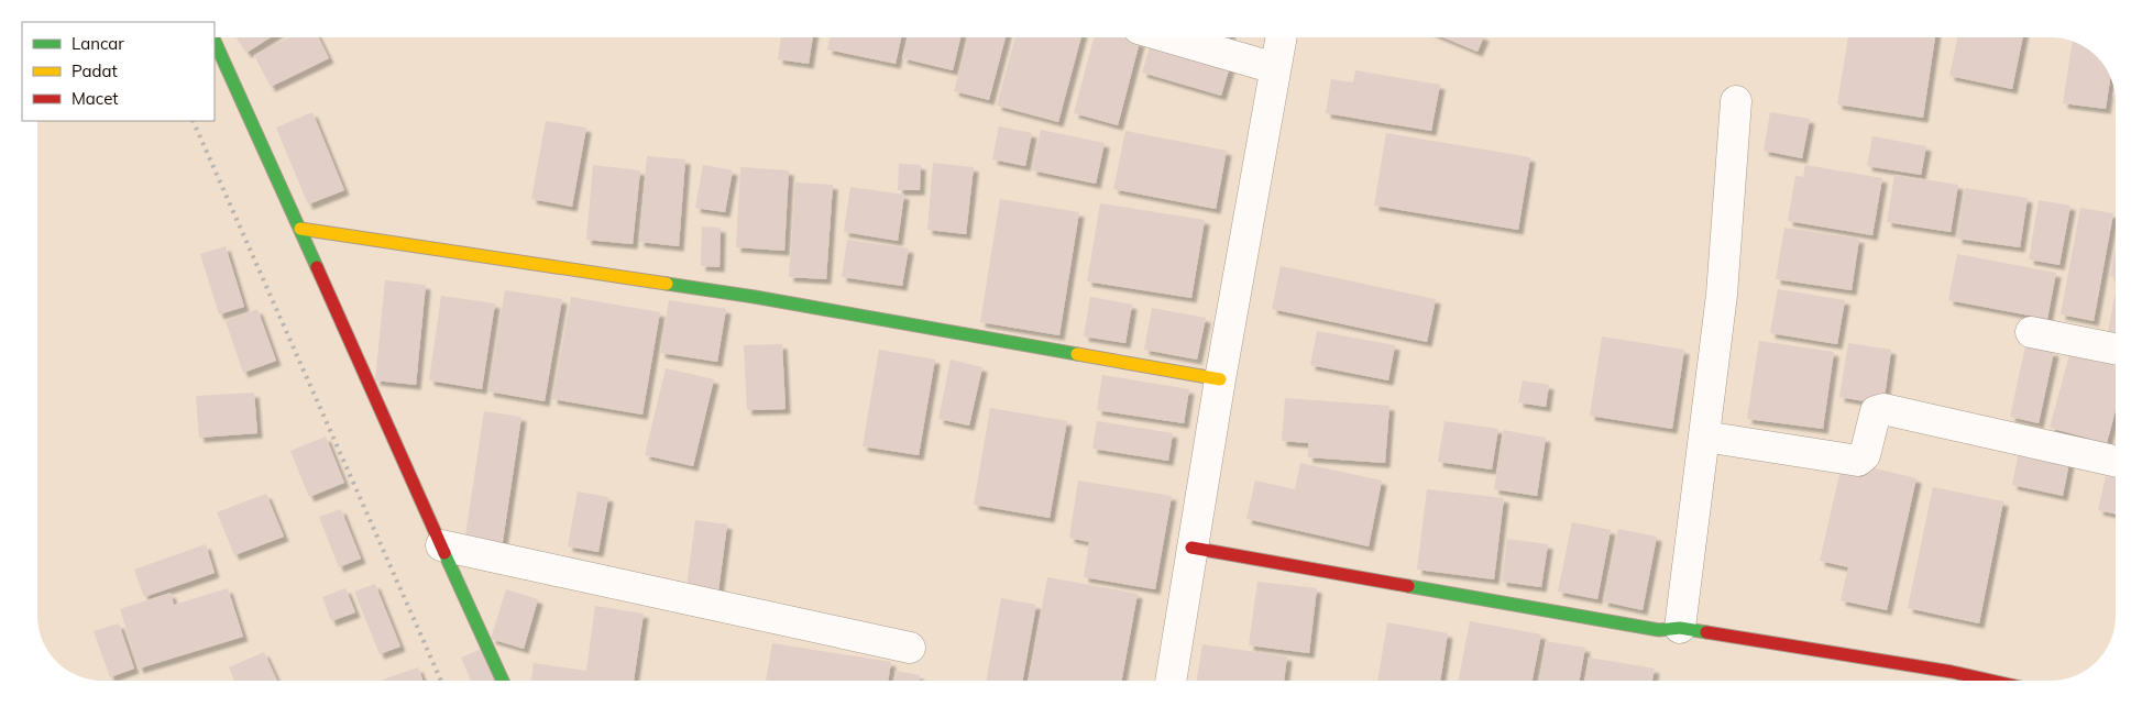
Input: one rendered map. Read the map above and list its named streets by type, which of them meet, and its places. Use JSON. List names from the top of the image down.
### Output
{
  "legend": ["Lancar", "Padat", "Macet"]
}
